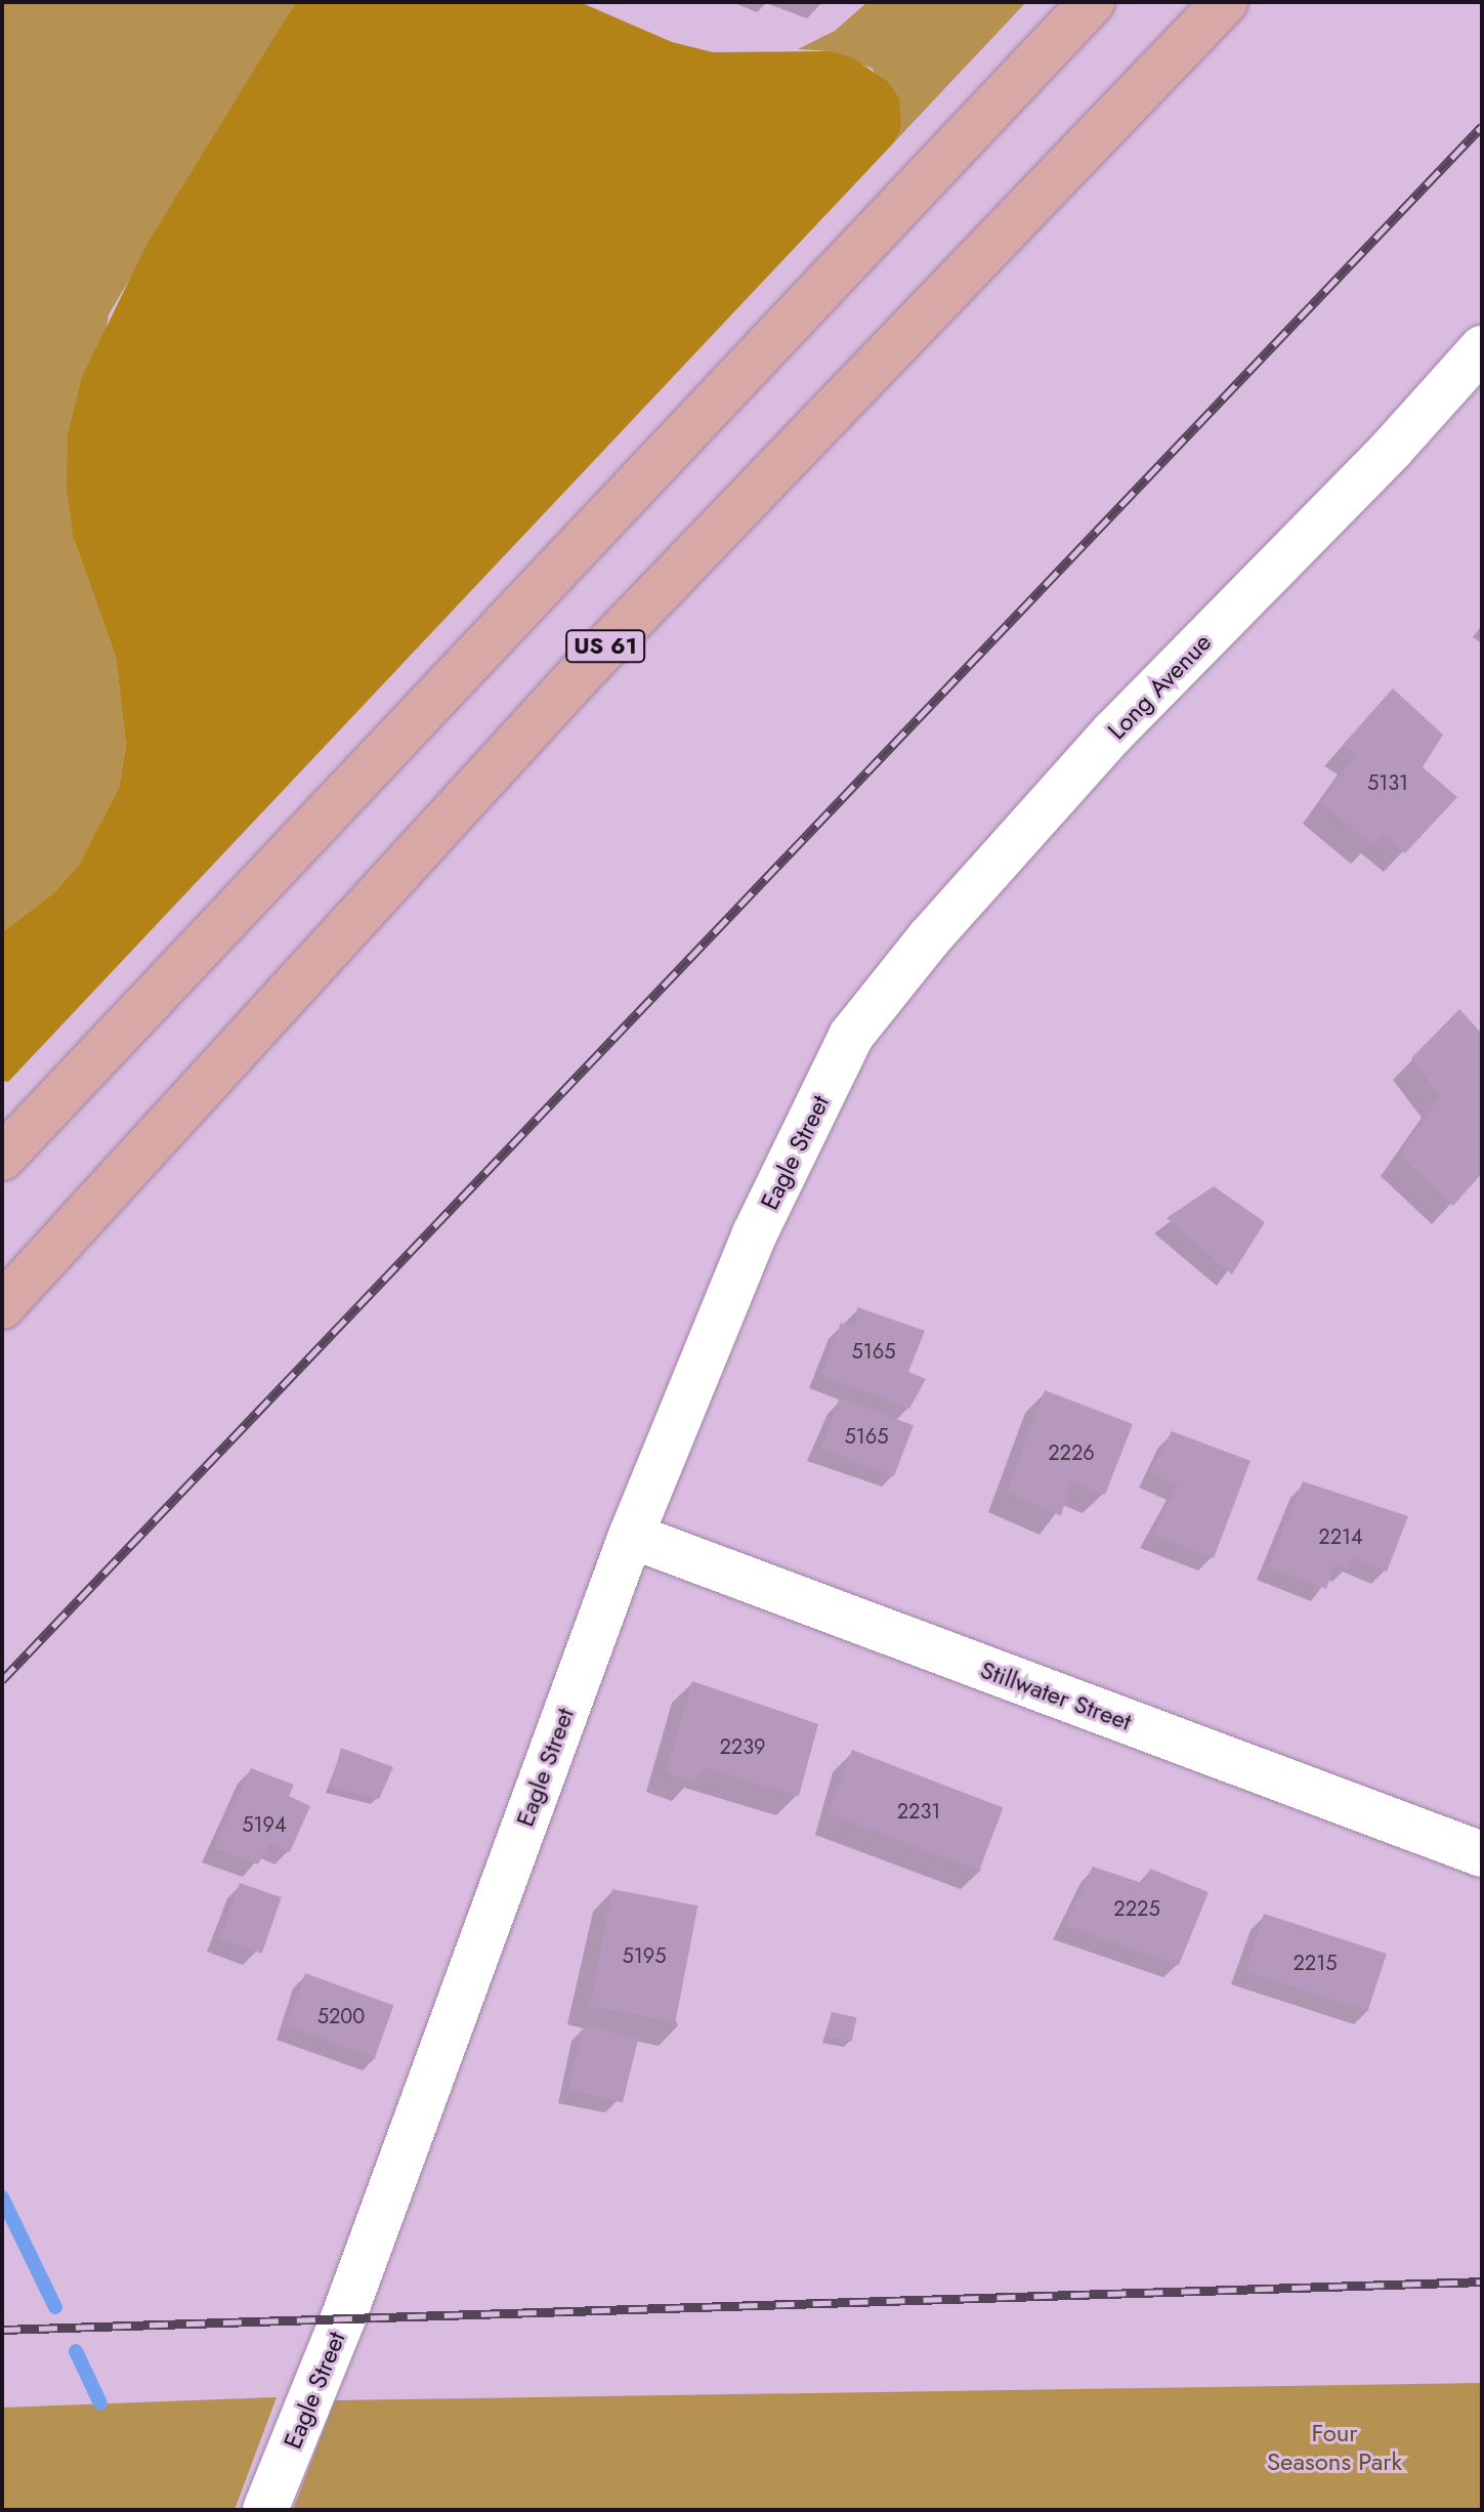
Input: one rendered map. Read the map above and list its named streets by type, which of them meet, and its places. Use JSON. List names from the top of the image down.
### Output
{
  "streets": {
    "main road": ["US 61"],
    "street": ["Long Avenue", "Eagle Street", "Stillwater Street"]
  },
  "crossings": [
    ["Long Avenue", "Eagle Street"],
    ["Eagle Street", "Stillwater Street"]
  ],
  "parks": ["Four Seasons Park"],
  "house_numbers": [
    "5131",
    "5165",
    "5165",
    "2226",
    "2214",
    "2239",
    "2231",
    "5194",
    "2225",
    "5195",
    "2215",
    "5200"
  ]
}
